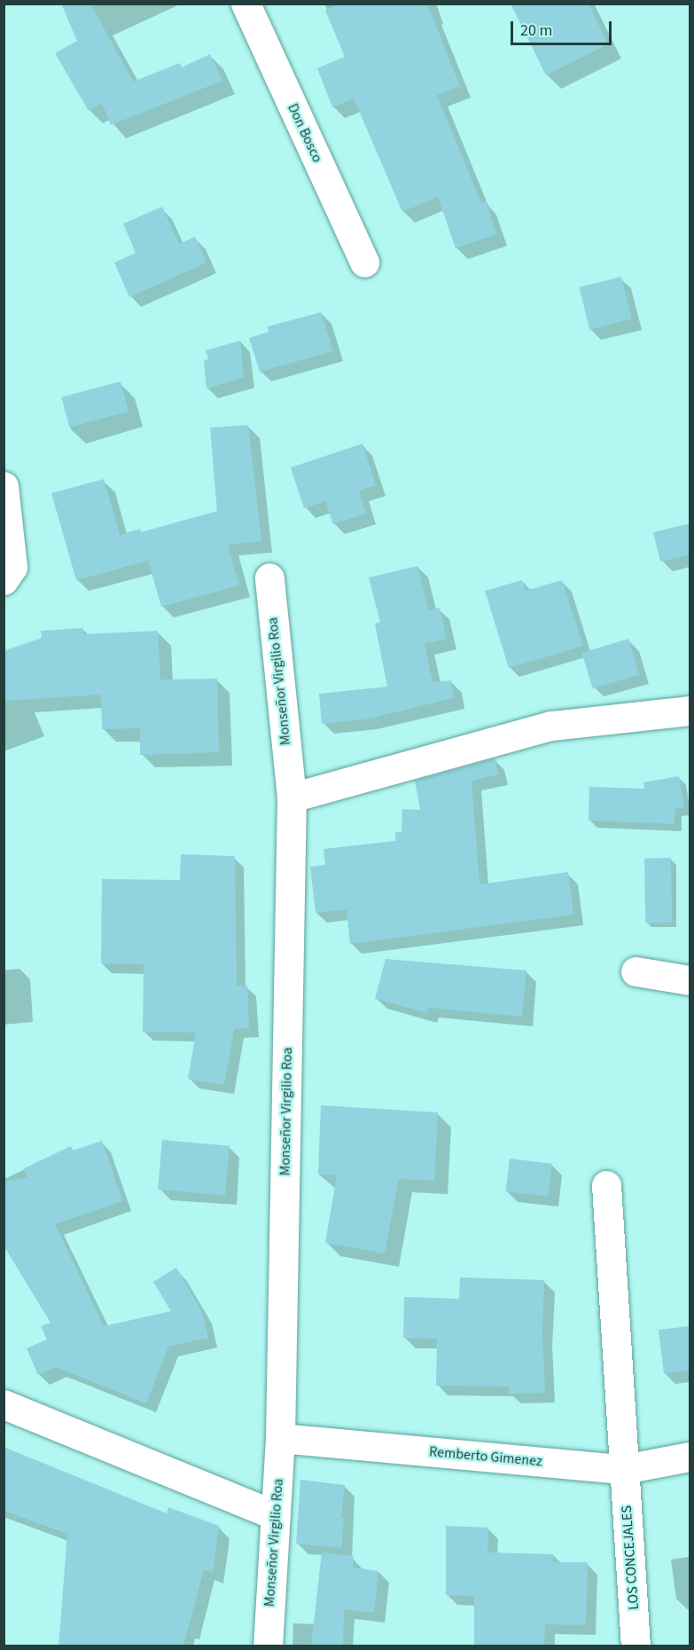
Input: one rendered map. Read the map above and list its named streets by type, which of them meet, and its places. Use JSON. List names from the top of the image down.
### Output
{
  "streets": {
    "street": [
      "Don Bosco",
      "Monseñor Virgilio Roa",
      "Remberto Gimenez",
      "LOS CONCEJALES"
    ]
  },
  "crossings": [
    ["Monseñor Virgilio Roa", "Remberto Gimenez"],
    ["Remberto Gimenez", "LOS CONCEJALES"]
  ],
  "scale_bar": "20 m"
}
